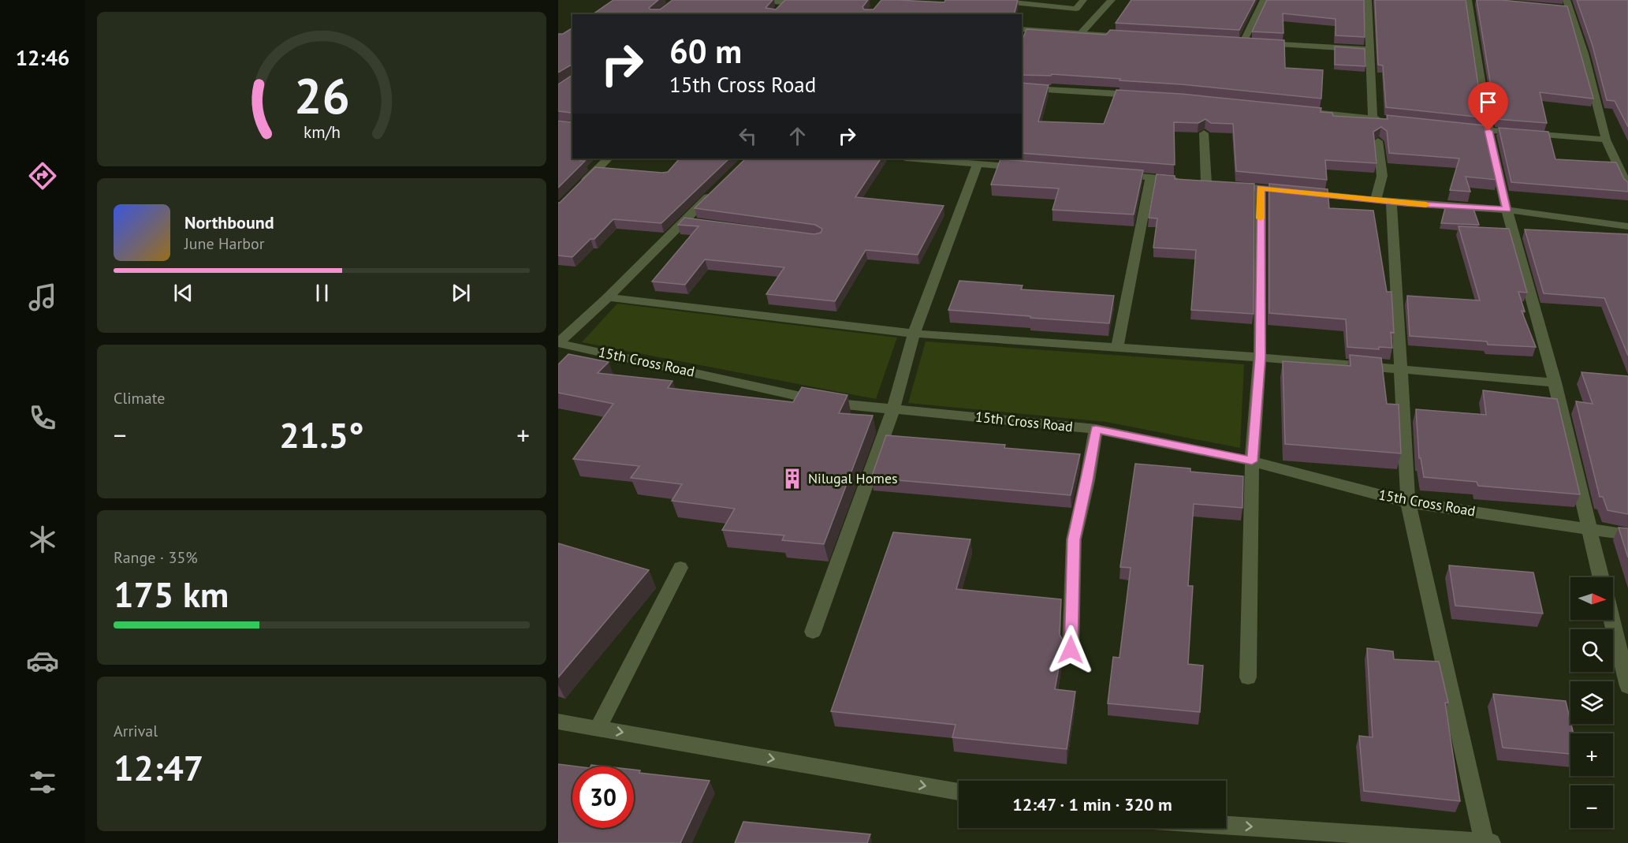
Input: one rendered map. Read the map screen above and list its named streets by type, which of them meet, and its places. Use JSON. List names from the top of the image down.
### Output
{
  "streets": {
    "street": ["15th Cross Road"]
  },
  "places": {
    "building": ["Nilugal Homes"]
  },
  "north": "right",
  "page": {
    "tabs": "12:46",
    "turn": ["60 m", "15th Cross Road"],
    "song": ["Northbound", "June Harbor"],
    "tile": [
      "Climate",
      ["Range · 35%", "175 km"],
      ["Arrival", "12:47"]
    ],
    "heat": ["−", "21.5°", "+"],
    "map_buttons": ["+", "−"],
    "limit": "30",
    "trip": "12:47 · 1 min · 320 m",
    "gauge": ["26", "km/h"]
  }
}
